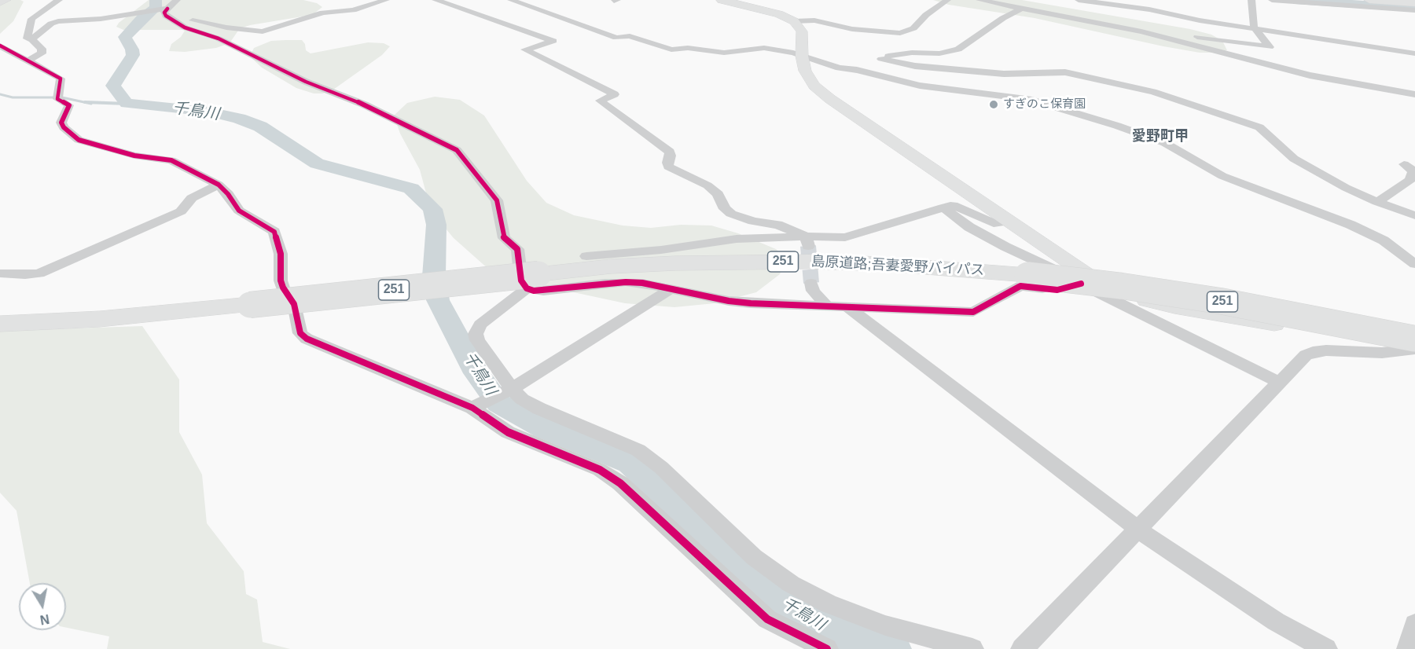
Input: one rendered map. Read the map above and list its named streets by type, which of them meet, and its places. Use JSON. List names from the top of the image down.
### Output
{
  "streets": {
    "highway": ["251", "島原道路;吾妻愛野バイパス"]
  },
  "districts": ["愛野町甲"],
  "water": ["千鳥川"],
  "places": ["すぎのこ保育園"],
  "north": "bottom"
}
